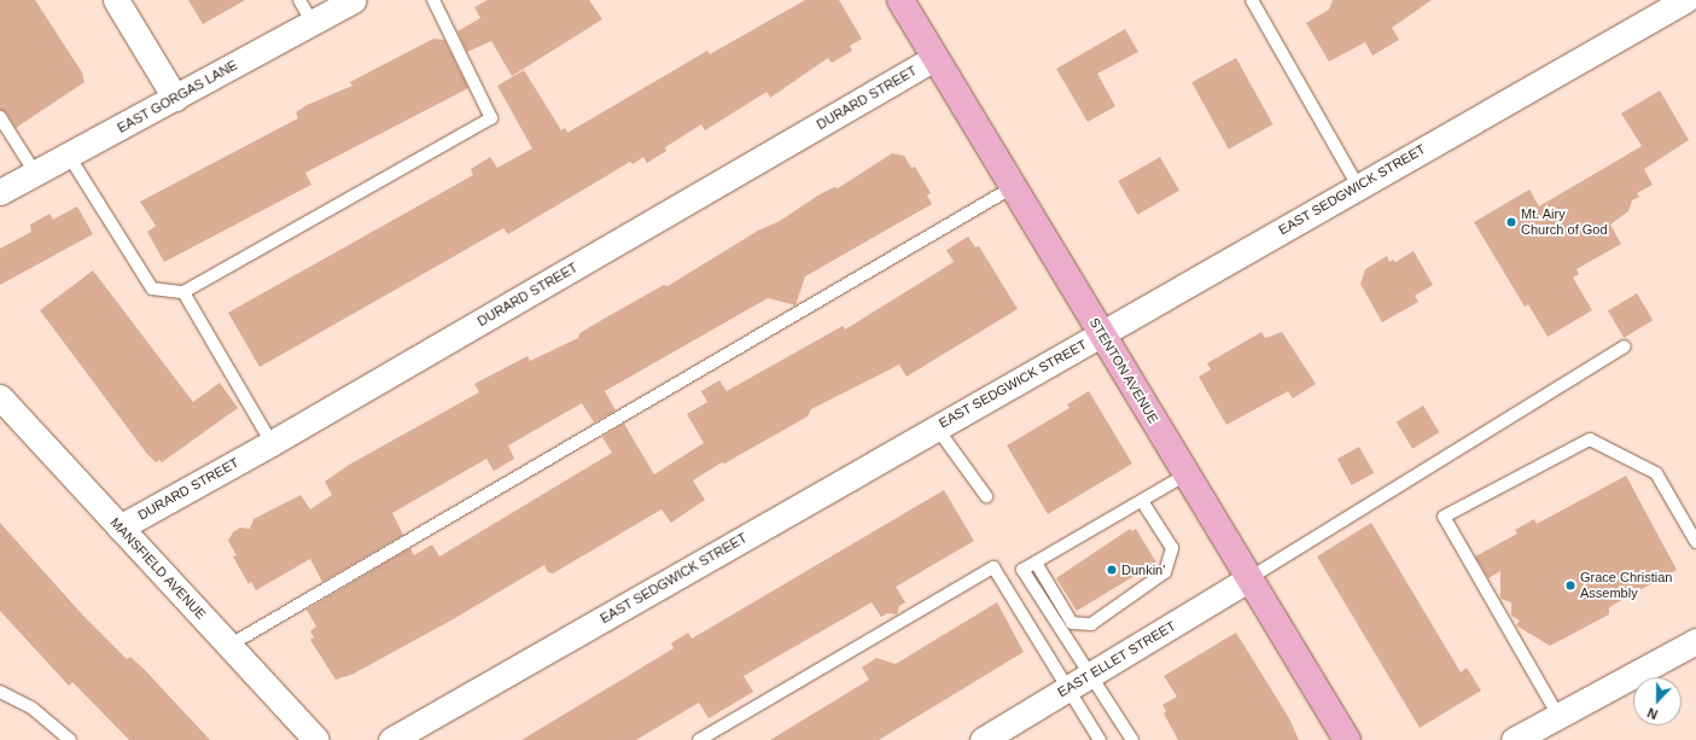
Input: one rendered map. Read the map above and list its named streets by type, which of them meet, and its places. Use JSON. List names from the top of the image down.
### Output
{
  "streets": {
    "main road": ["STENTON AVENUE"],
    "street": [
      "EAST GORGAS LANE",
      "DURARD STREET",
      "EAST SEDGWICK STREET",
      "MANSFIELD AVENUE",
      "EAST ELLET STREET"
    ]
  },
  "crossings": [
    ["DURARD STREET", "STENTON AVENUE"],
    ["DURARD STREET", "MANSFIELD AVENUE"],
    ["EAST SEDGWICK STREET", "STENTON AVENUE"],
    ["STENTON AVENUE", "EAST ELLET STREET"]
  ],
  "places": ["Mt. Airy Church of God", "Dunkin'", "Grace Christian Assembly"],
  "north": "bottom"
}
